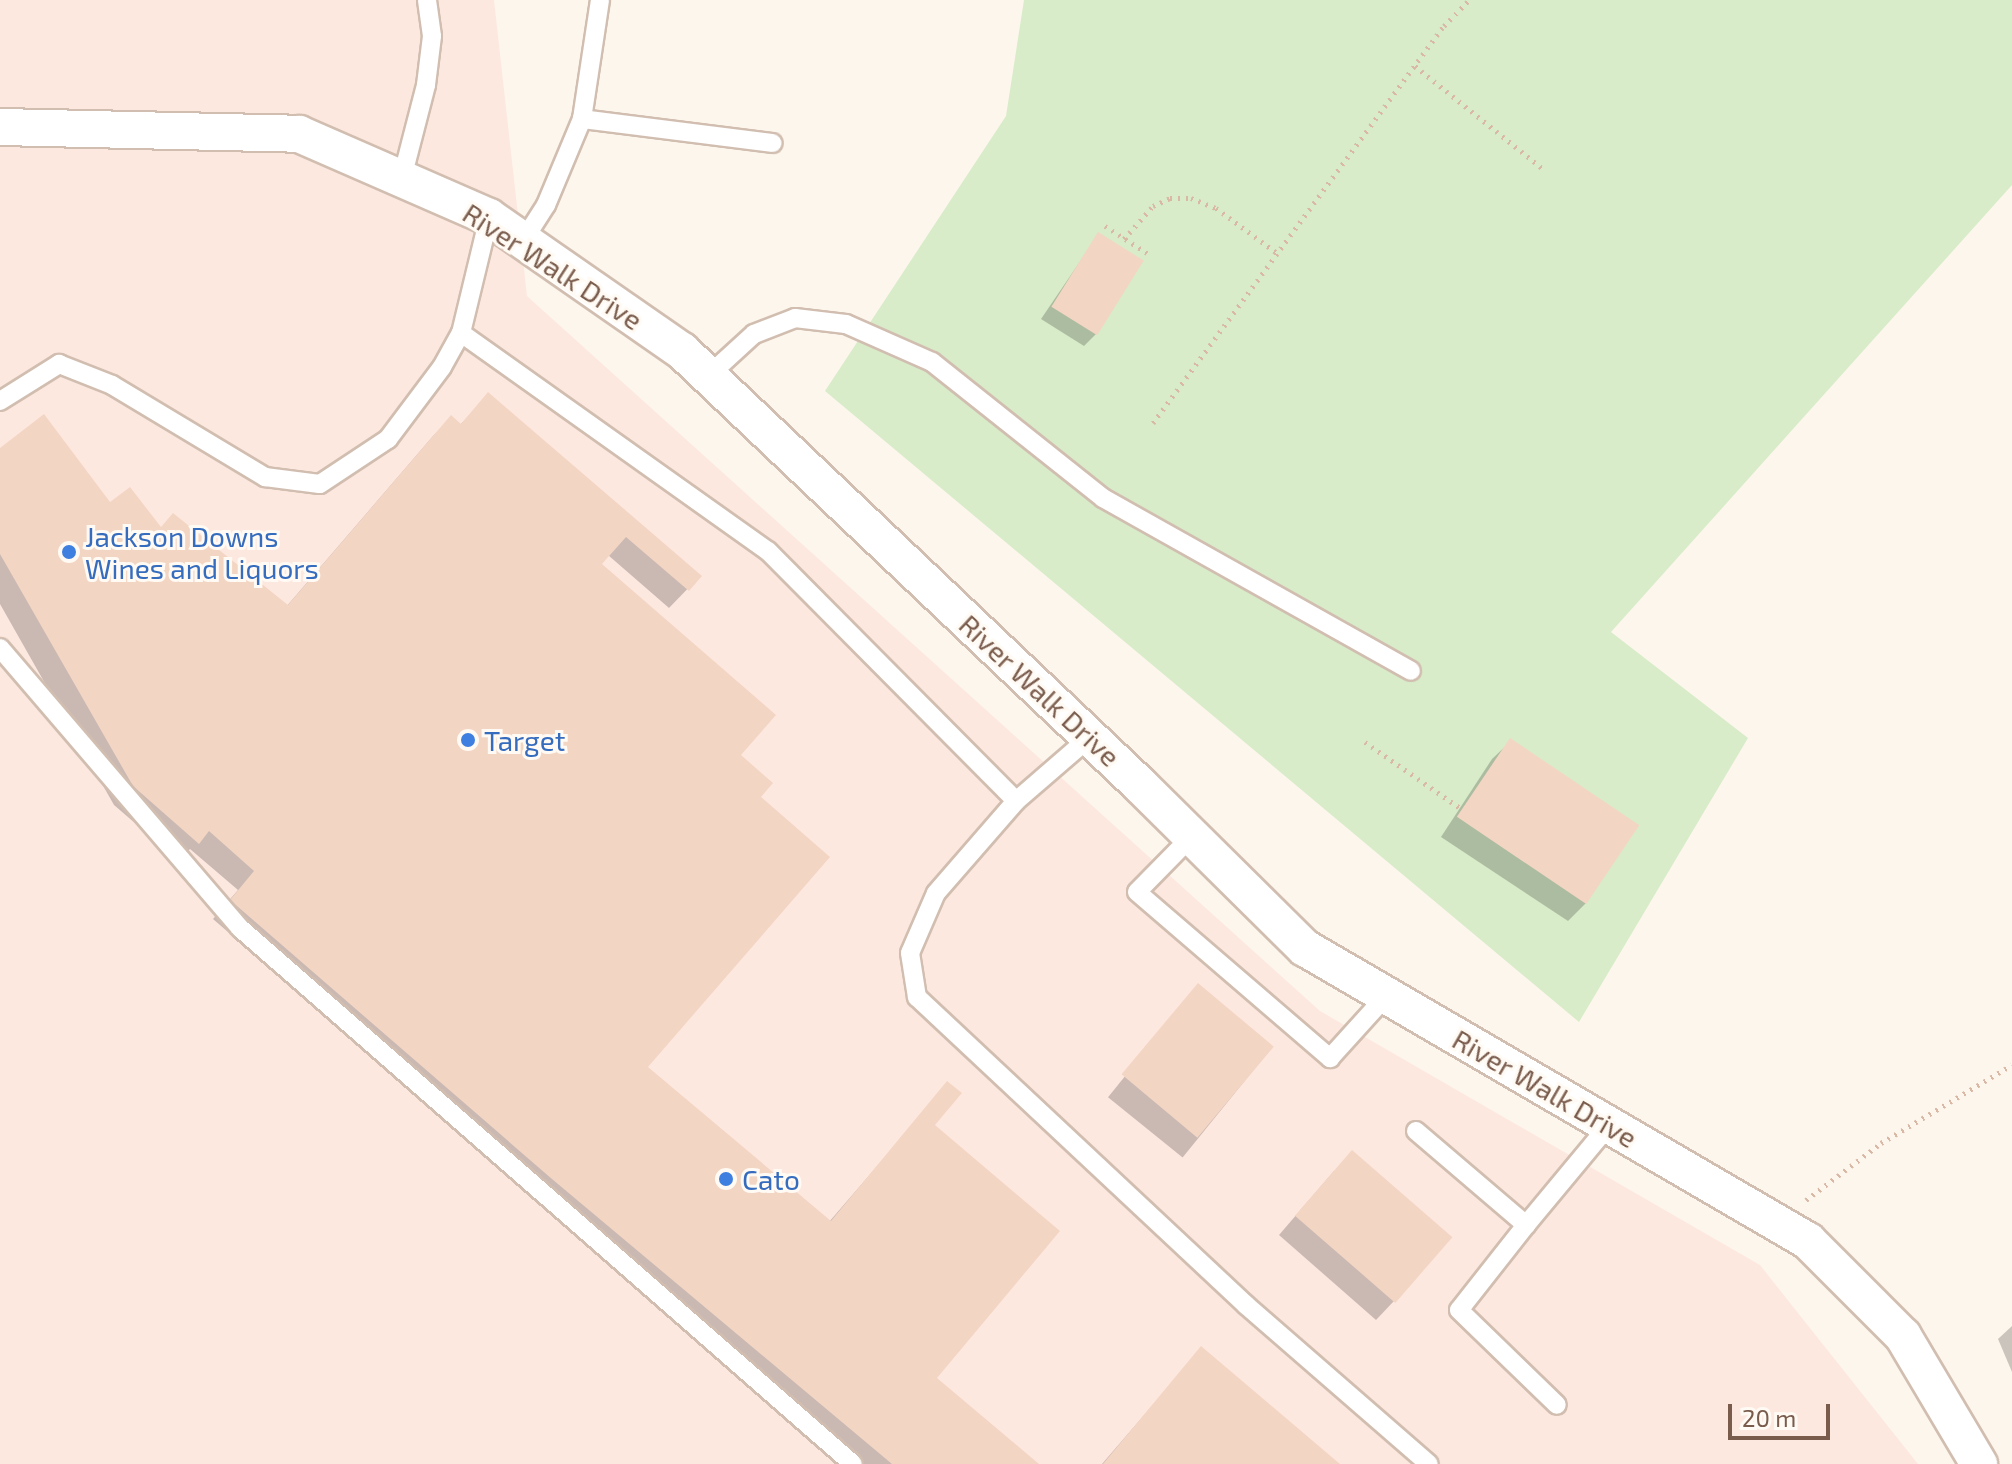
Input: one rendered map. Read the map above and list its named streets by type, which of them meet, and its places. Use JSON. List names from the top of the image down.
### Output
{
  "streets": {
    "street": ["River Walk Drive"]
  },
  "places": ["Jackson Downs Wines and Liquors", "Target", "Cato"],
  "scale_bar": "20 m"
}
